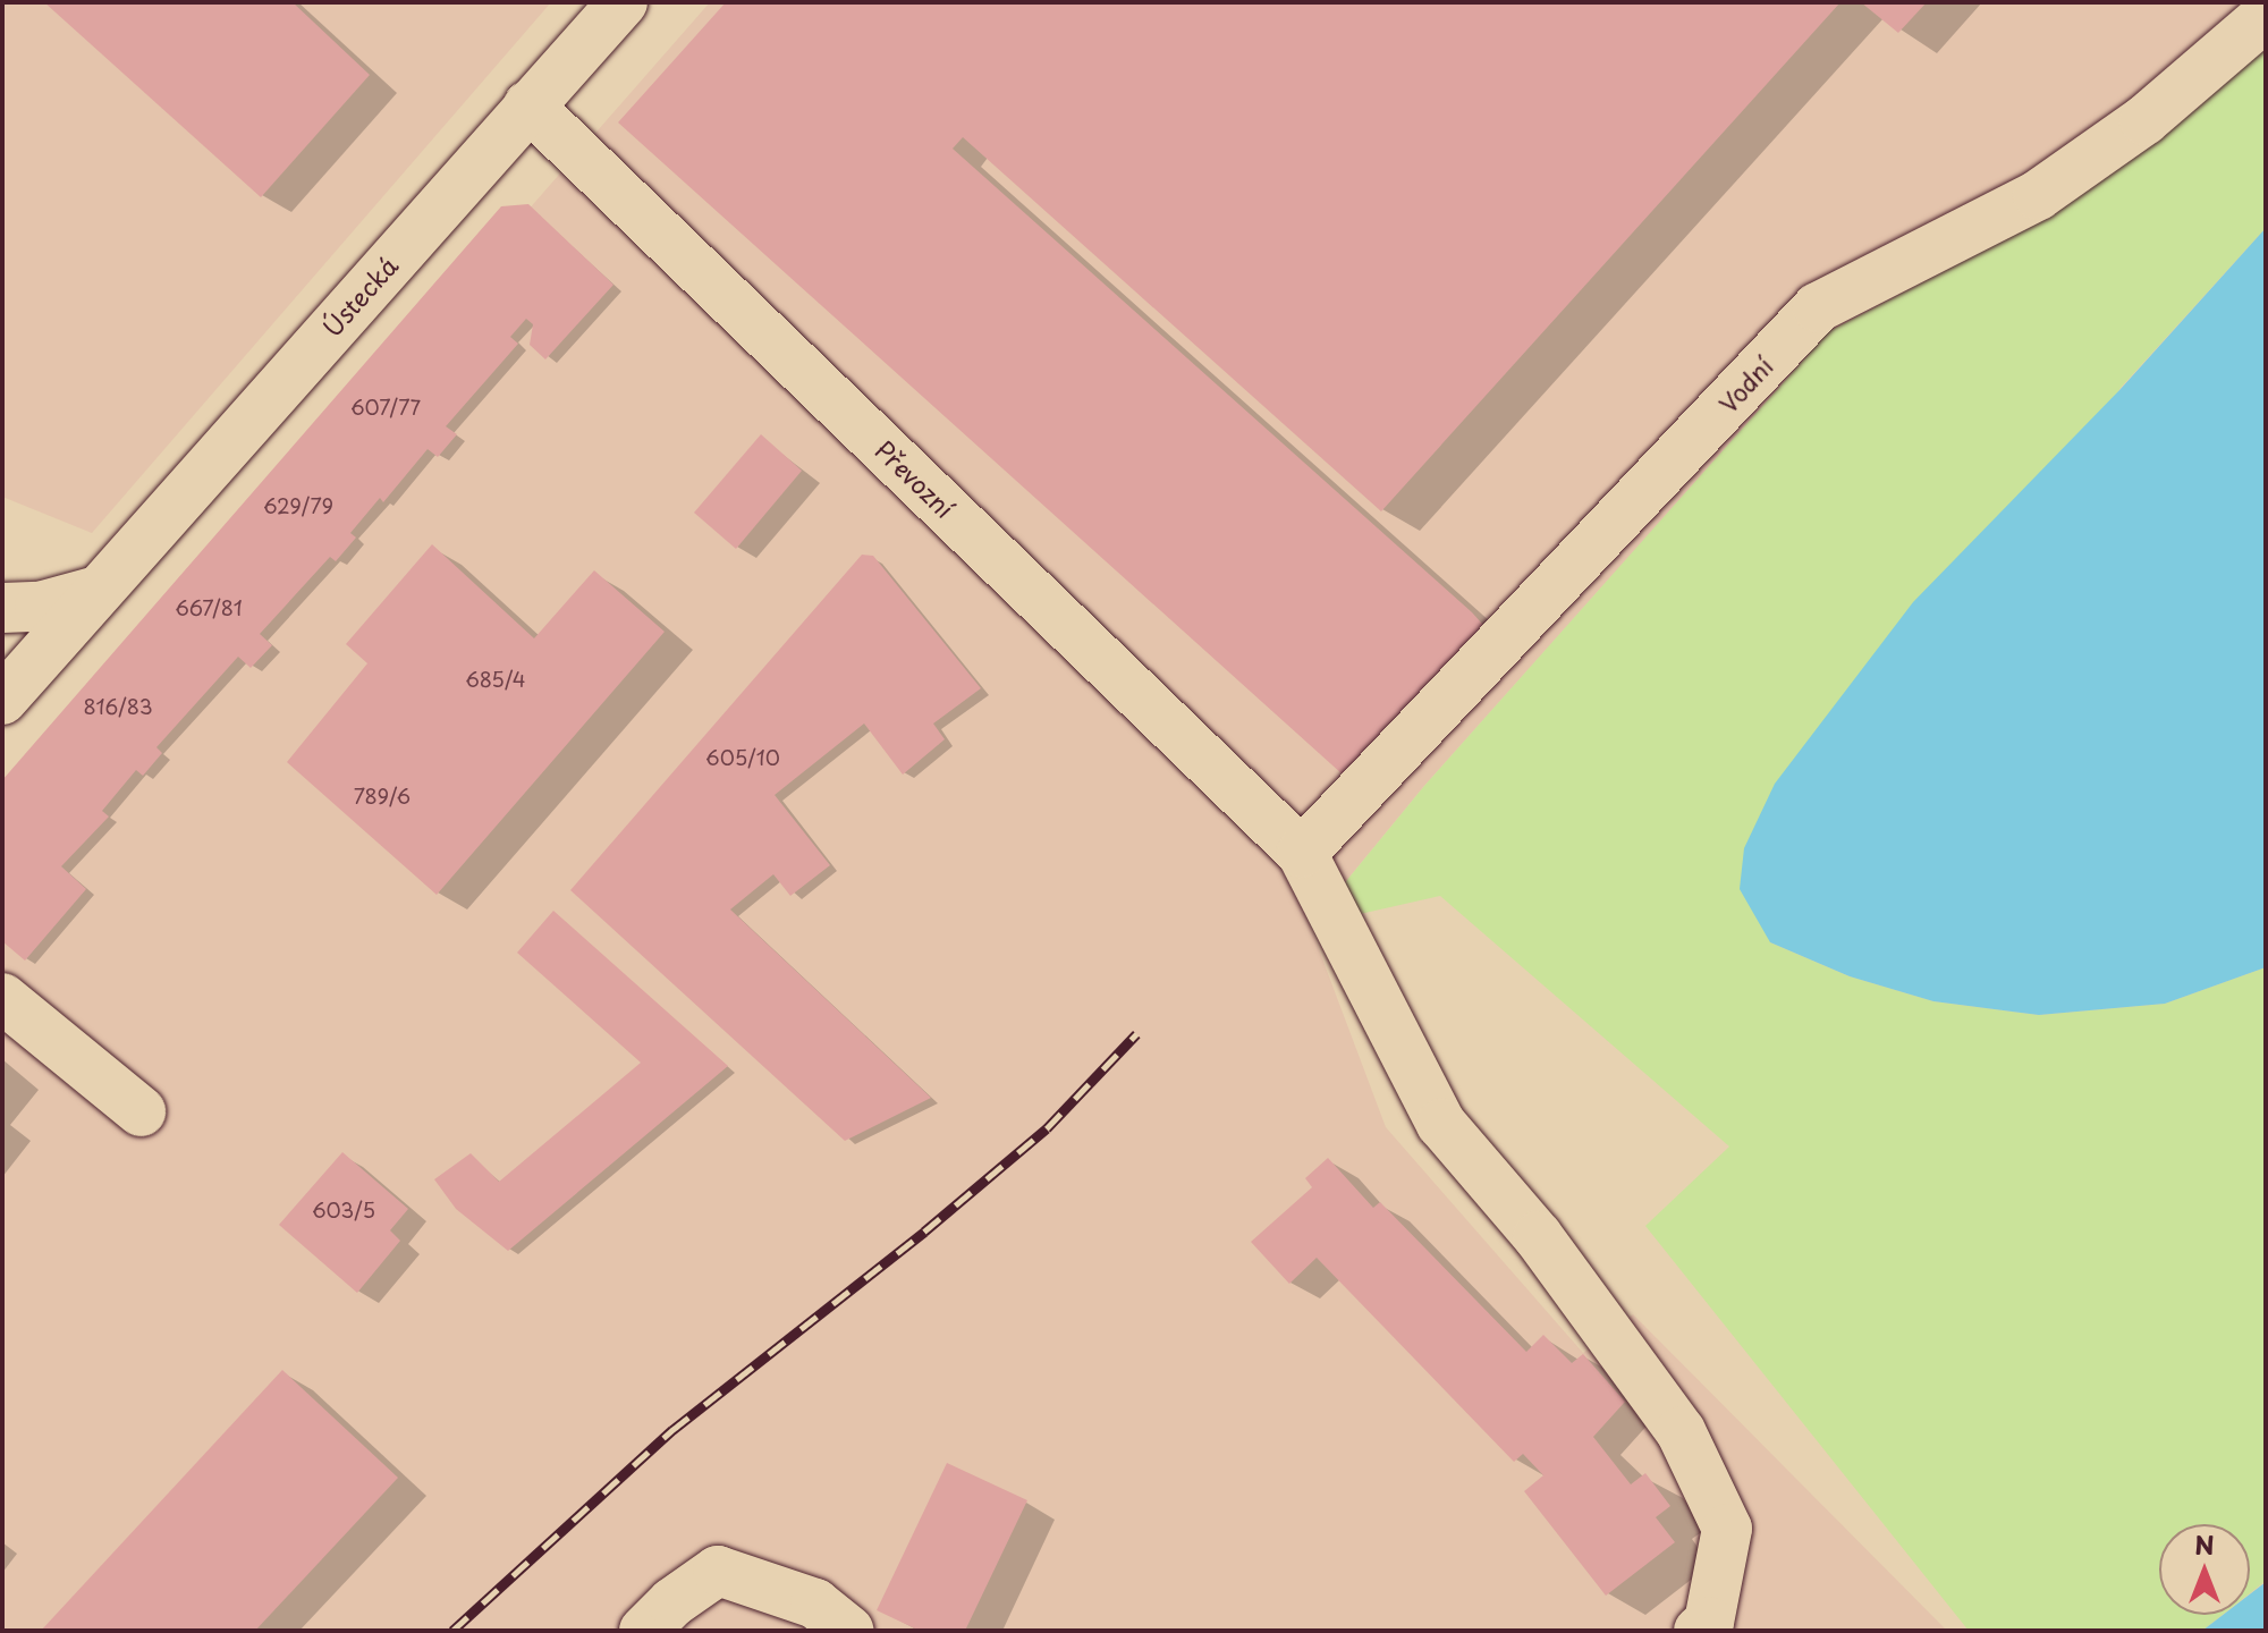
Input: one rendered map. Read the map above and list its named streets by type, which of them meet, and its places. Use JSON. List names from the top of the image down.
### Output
{
  "streets": {
    "street": ["Ústecká", "Vodní", "Převozní"]
  },
  "crossings": [
    ["Ústecká", "Převozní"],
    ["Vodní", "Převozní"]
  ],
  "house_numbers": [
    "607/77",
    "629/79",
    "667/81",
    "685/4",
    "816/83",
    "605/10",
    "789/6",
    "603/5"
  ],
  "north": "top"
}
